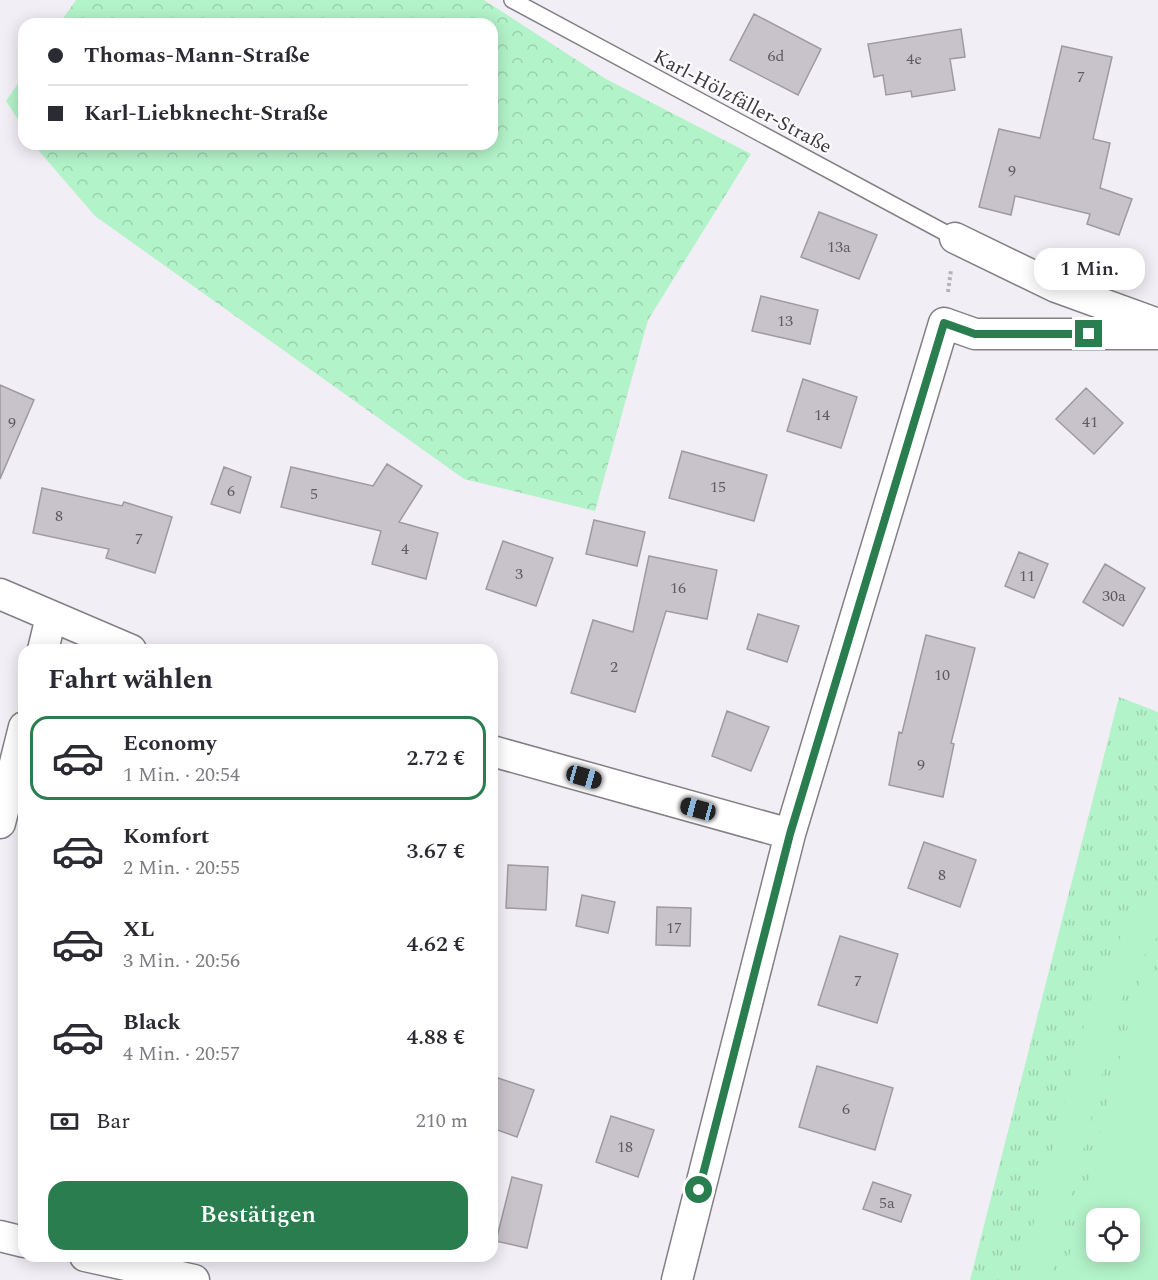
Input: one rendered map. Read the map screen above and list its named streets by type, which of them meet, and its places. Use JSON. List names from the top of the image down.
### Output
{
  "streets": {
    "lane": ["Karl-Hölzfäller-Straße"]
  },
  "house_numbers": [
    "6d",
    "4e",
    "7",
    "9",
    "13a",
    "13",
    "14",
    "41",
    "9",
    "15",
    "6",
    "5",
    "8",
    "7",
    "4",
    "3",
    "11",
    "16",
    "30a",
    "2",
    "10",
    "9",
    "8",
    "17",
    "7",
    "6",
    "18",
    "5a"
  ],
  "page": {
    "banner": ["Thomas-Mann-Straße", "Karl-Liebknecht-Straße"],
    "bubble": "1 Min.",
    "heading": "Fahrt wählen",
    "list": [
      {
        "name": "Economy",
        "note": "1 Min. · 20:54",
        "value": "2.72 €"
      },
      {
        "name": "Komfort",
        "note": "2 Min. · 20:55",
        "value": "3.67 €"
      },
      {
        "name": "XL",
        "note": "3 Min. · 20:56",
        "value": "4.62 €"
      },
      {
        "name": "Black",
        "note": "4 Min. · 20:57",
        "value": "4.88 €"
      }
    ],
    "pay": ["Bar", "210 m"],
    "buttons": "Bestätigen"
  }
}
